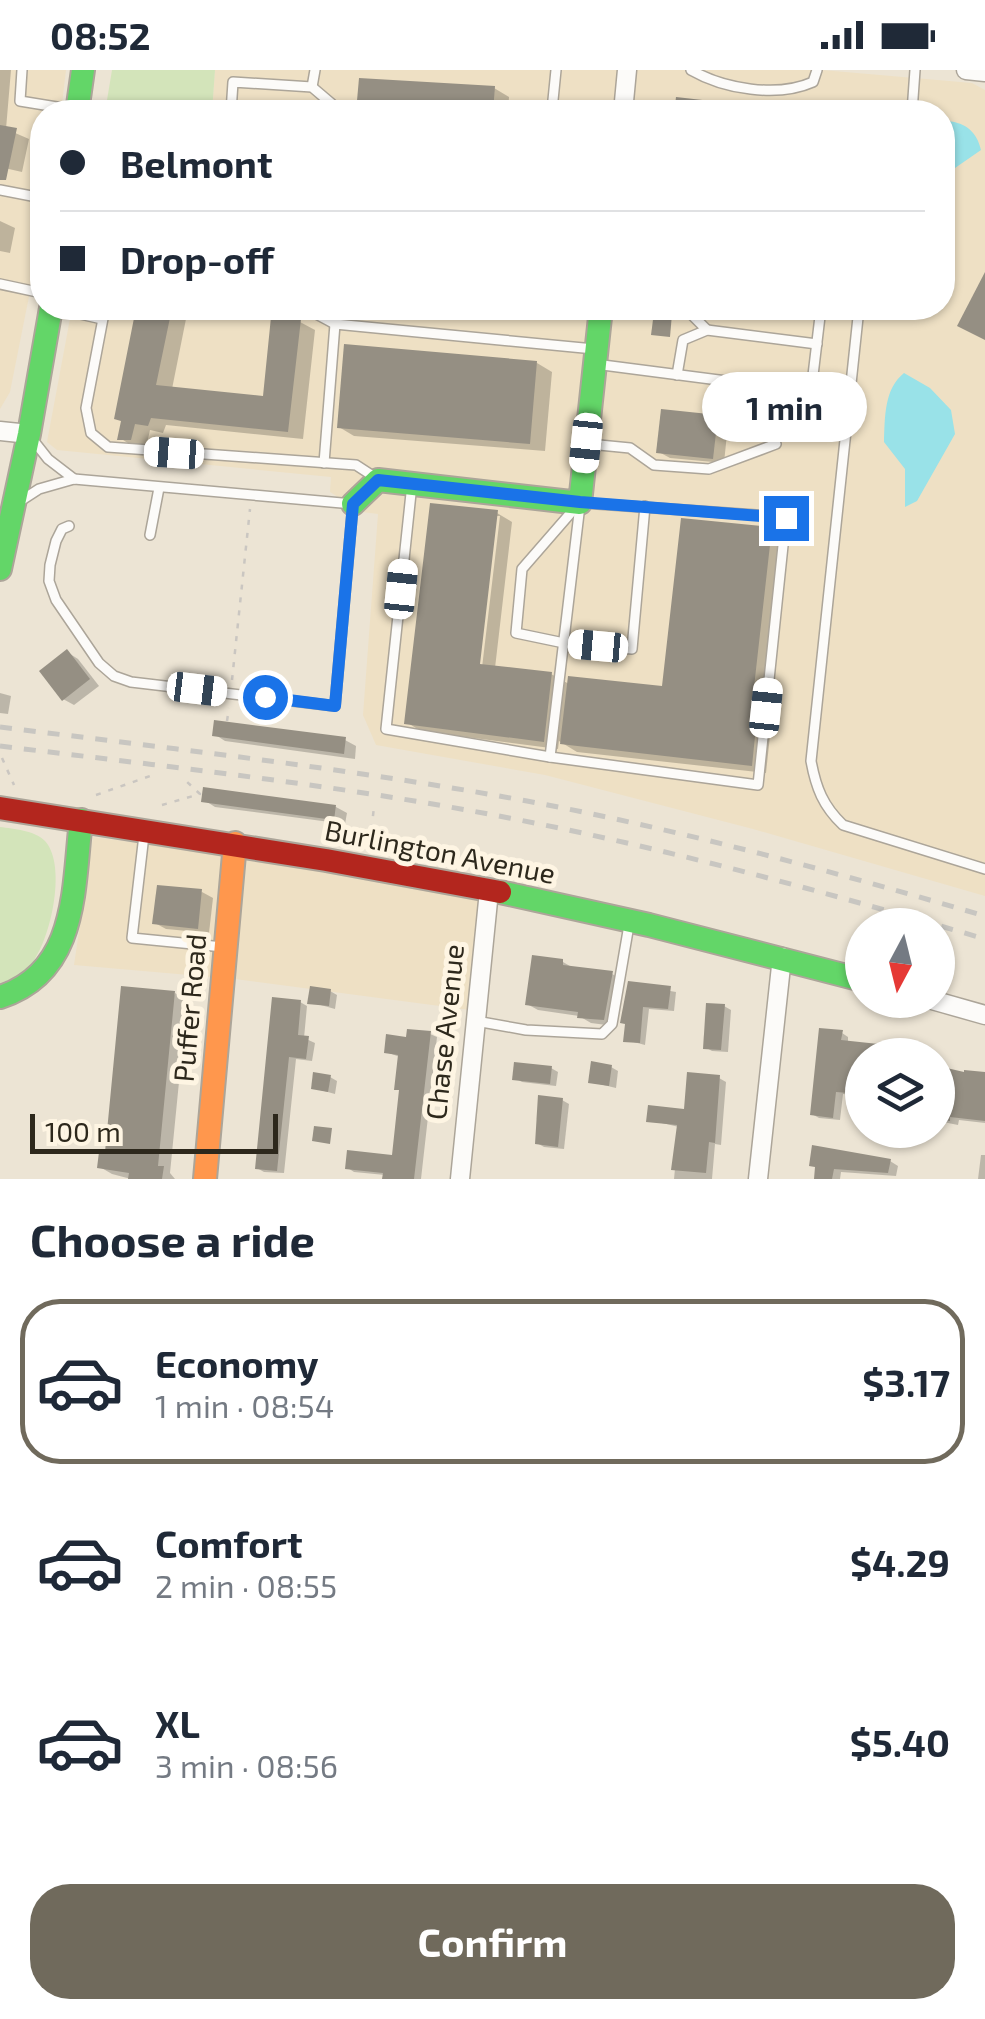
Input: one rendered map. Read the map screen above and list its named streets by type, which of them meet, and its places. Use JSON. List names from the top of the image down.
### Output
{
  "streets": {
    "street": ["Burlington Avenue", "Puffer Road", "Chase Avenue"]
  },
  "crossings": [
    ["Burlington Avenue", "Puffer Road"],
    ["Burlington Avenue", "Chase Avenue"]
  ],
  "scale_bar": "100 m",
  "north": "bottom",
  "page": {
    "status": "08:52",
    "banner": ["Belmont", "Drop-off"],
    "bubble": "1 min",
    "scale": "100 m",
    "heading": "Choose a ride",
    "list": [
      {
        "name": "Economy",
        "note": "1 min · 08:54",
        "value": "$3.17"
      },
      {
        "name": "Comfort",
        "note": "2 min · 08:55",
        "value": "$4.29"
      },
      {
        "name": "XL",
        "note": "3 min · 08:56",
        "value": "$5.40"
      }
    ],
    "buttons": "Confirm"
  }
}
